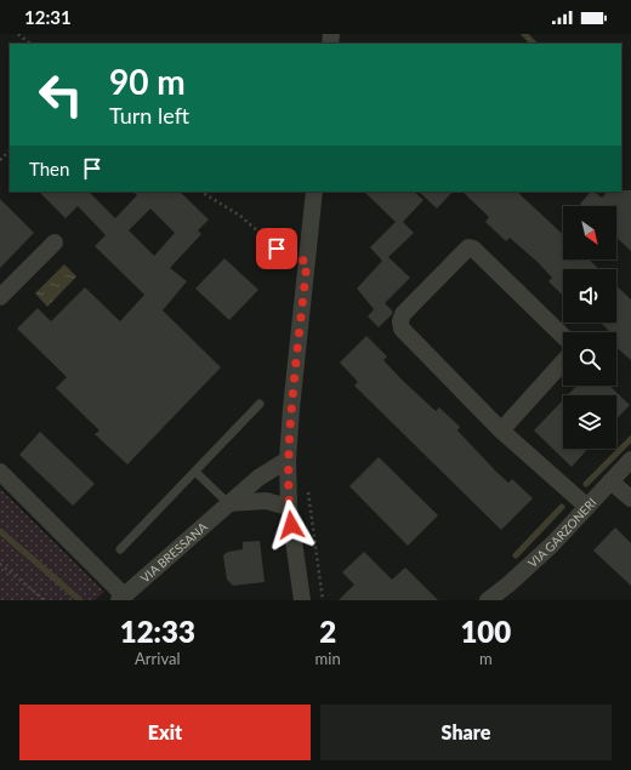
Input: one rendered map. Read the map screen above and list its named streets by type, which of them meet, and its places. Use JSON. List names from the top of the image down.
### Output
{
  "streets": {
    "street": ["VIA GARZONERI", "VIA BRESSANA"]
  },
  "north": "bottom right",
  "page": {
    "status": "12:31",
    "turn": ["90 m", "Turn left"],
    "then": "Then",
    "eta": [
      "12:33",
      "Arrival",
      "2",
      "min",
      "100",
      "m"
    ],
    "buttons": ["Exit", "Share"]
  }
}
